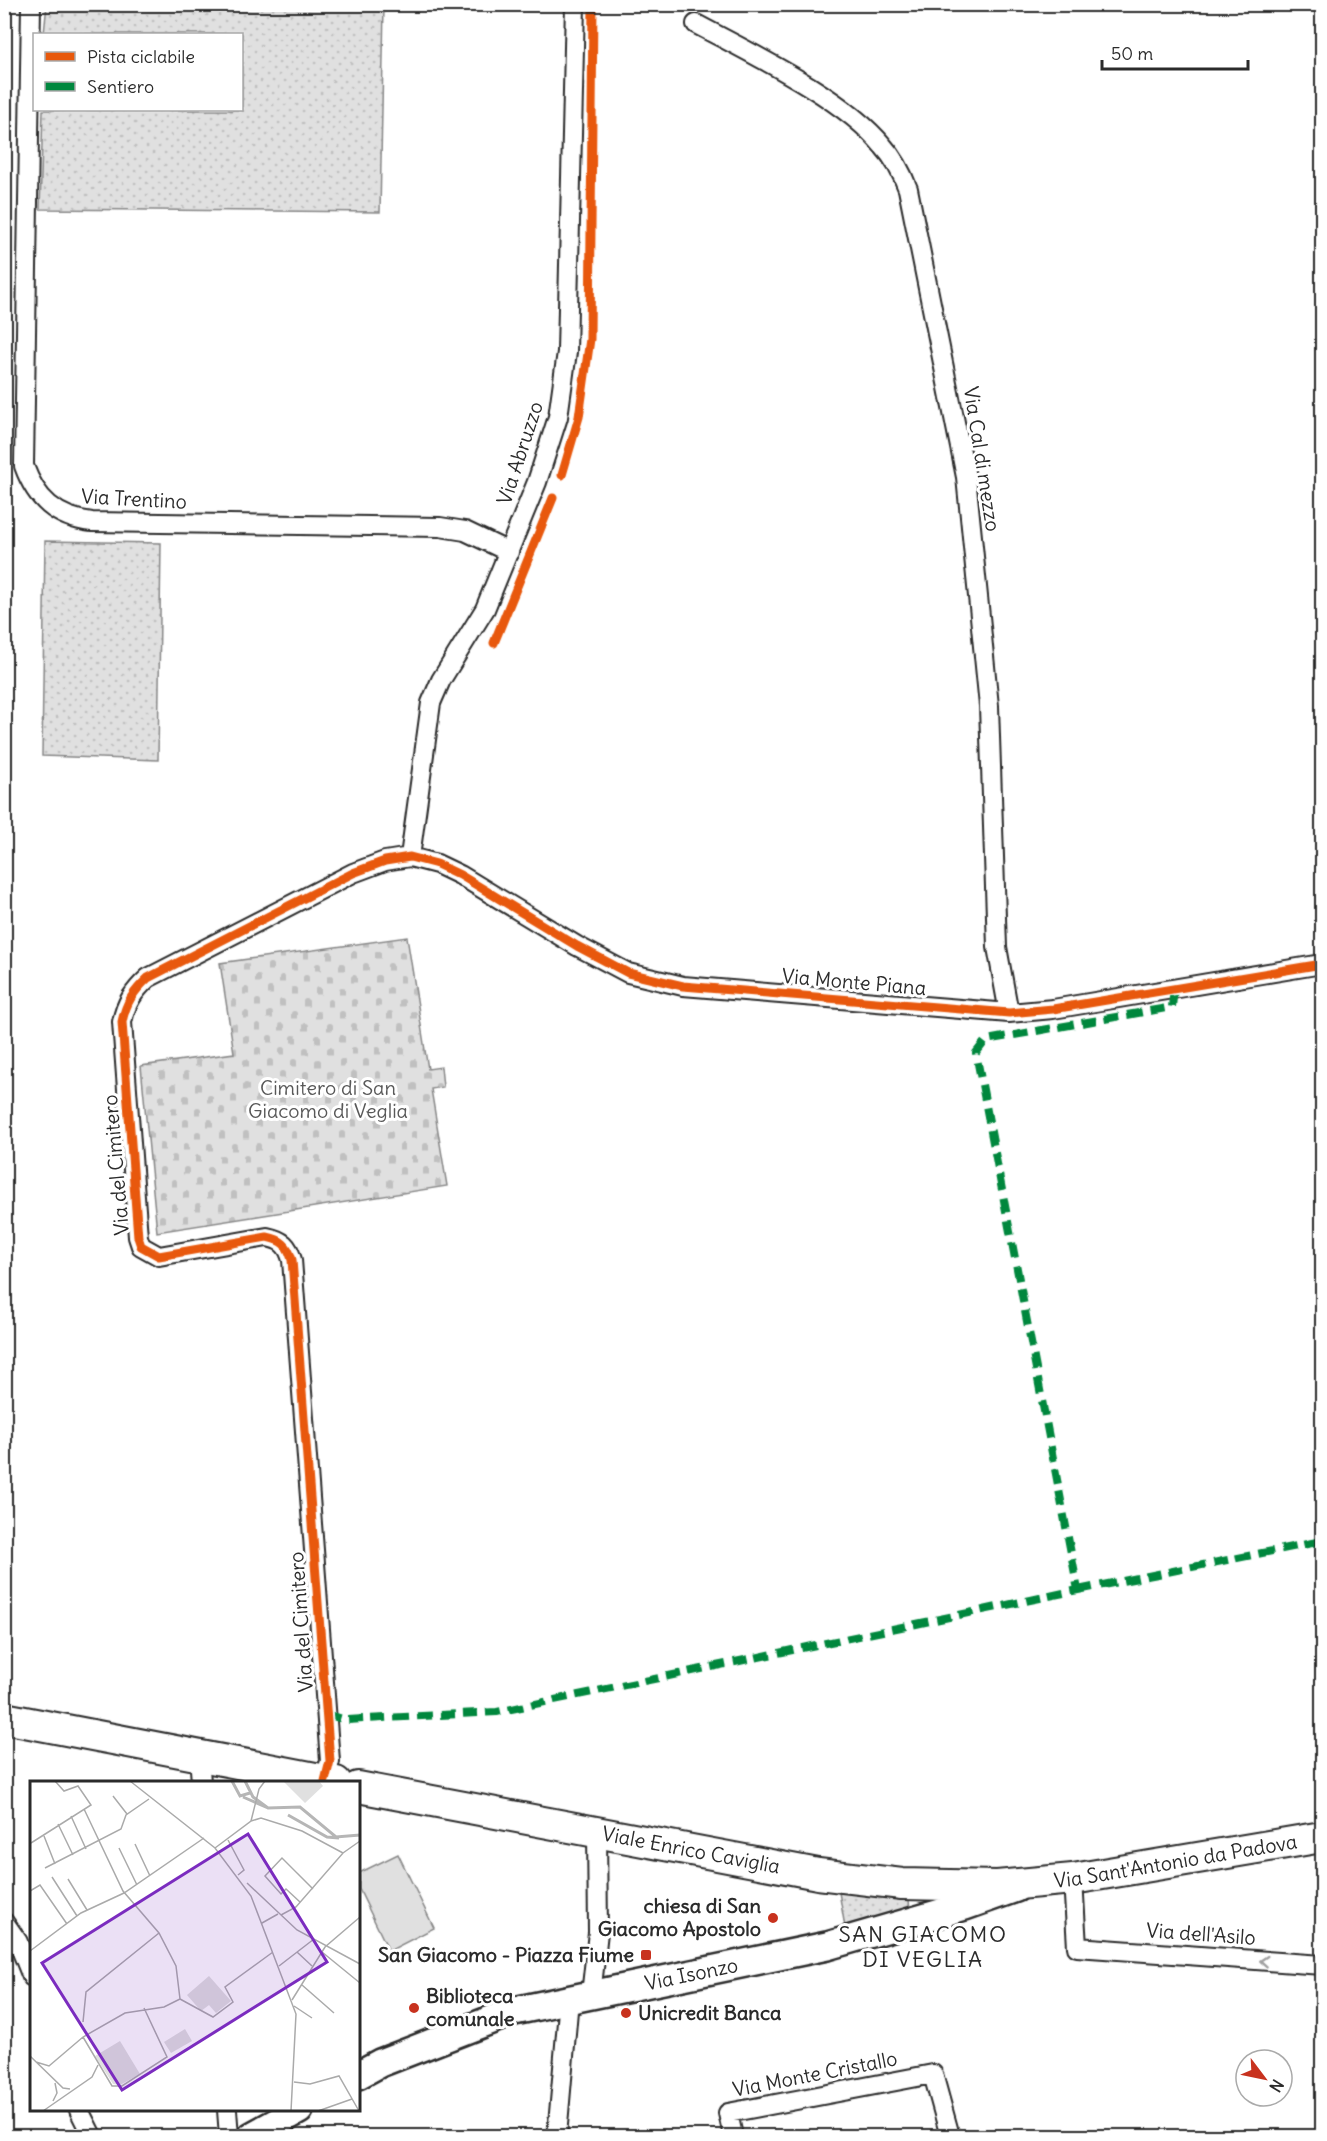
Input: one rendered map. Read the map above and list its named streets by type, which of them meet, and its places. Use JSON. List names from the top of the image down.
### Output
{
  "streets": {
    "main road": ["Viale Enrico Caviglia", "Via Sant'Antonio da Padova", "Via Isonzo"],
    "street": [
      "Via Abruzzo",
      "Via Cal di mezzo",
      "Via Trentino",
      "Via Monte Piana",
      "Via del Cimitero",
      "Via dell'Asilo",
      "Via Monte Cristallo"
    ]
  },
  "crossings": [
    ["Via Abruzzo", "Via Trentino"],
    ["Via Abruzzo", "Via Monte Piana"],
    ["Via Abruzzo", "Via del Cimitero"],
    ["Via Cal di mezzo", "Via Monte Piana"],
    ["Via Monte Piana", "Via del Cimitero"],
    ["Viale Enrico Caviglia", "Via Sant'Antonio da Padova"],
    ["Viale Enrico Caviglia", "Via Isonzo"],
    ["Via Sant'Antonio da Padova", "Via dell'Asilo"],
    ["Via Sant'Antonio da Padova", "Via Isonzo"]
  ],
  "one_way": ["Via dell'Asilo"],
  "districts": ["SAN GIACOMO DI VEGLIA"],
  "parks": ["Cimitero di San Giacomo di Veglia"],
  "places": {
    "other": ["chiesa di San Giacomo Apostolo", "Biblioteca comunale", "Unicredit Banca"],
    "transit": ["San Giacomo - Piazza Fiume"]
  },
  "legend": ["Pista ciclabile", "Sentiero"],
  "scale_bar": "50 m",
  "north": "bottom right"
}
